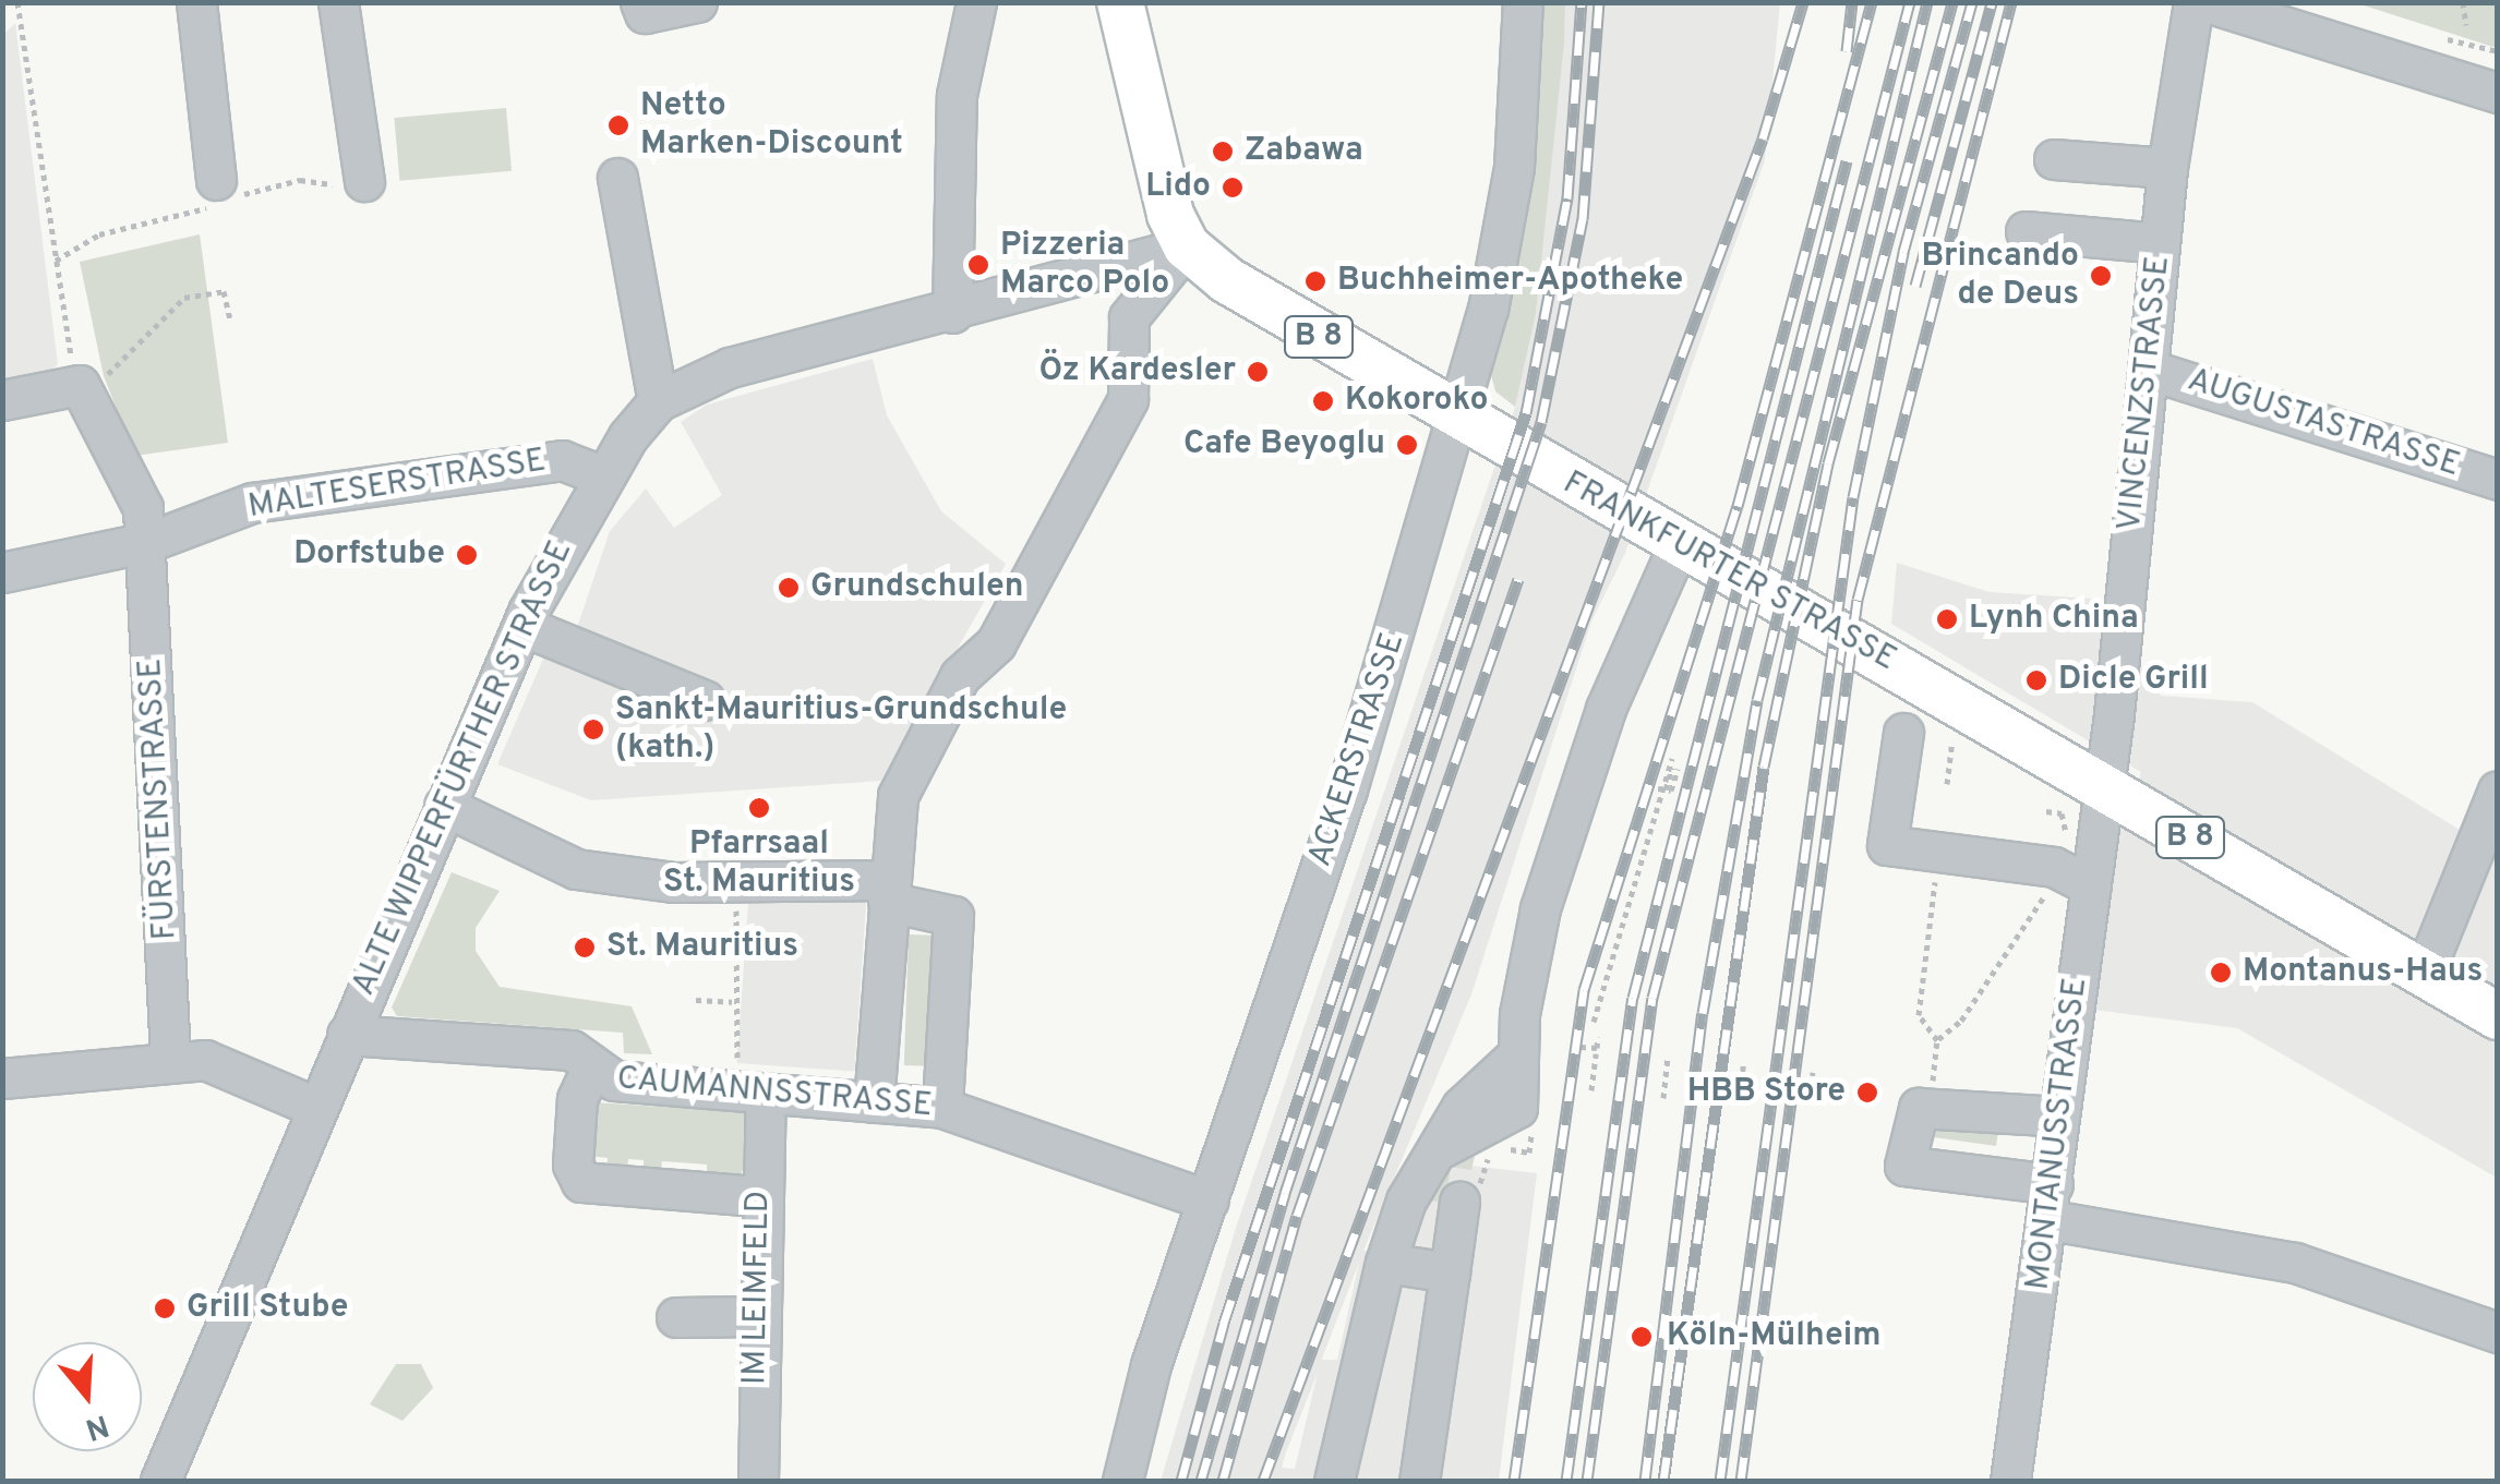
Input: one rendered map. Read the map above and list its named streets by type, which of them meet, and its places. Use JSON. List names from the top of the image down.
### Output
{
  "streets": {
    "main road": ["B 8", "FRANKFURTER STRASSE"],
    "street": [
      "VINCENZSTRASSE",
      "AUGUSTASTRASSE",
      "MALTESERSTRASSE",
      "ACKERSTRASSE",
      "ALTE WIPPERFÜRTHER STRASSE",
      "FÜRSTENSTRASSE",
      "CAUMANNSSTRASSE",
      "MONTANUSSTRASSE",
      "IM LEIMFELD"
    ]
  },
  "crossings": [
    ["VINCENZSTRASSE", "AUGUSTASTRASSE"],
    ["VINCENZSTRASSE", "FRANKFURTER STRASSE"],
    ["VINCENZSTRASSE", "MONTANUSSTRASSE"],
    ["MALTESERSTRASSE", "ALTE WIPPERFÜRTHER STRASSE"],
    ["MALTESERSTRASSE", "FÜRSTENSTRASSE"],
    ["FRANKFURTER STRASSE", "ACKERSTRASSE"],
    ["FRANKFURTER STRASSE", "ALTE WIPPERFÜRTHER STRASSE"],
    ["FRANKFURTER STRASSE", "MONTANUSSTRASSE"],
    ["ACKERSTRASSE", "CAUMANNSSTRASSE"],
    ["ALTE WIPPERFÜRTHER STRASSE", "CAUMANNSSTRASSE"],
    ["CAUMANNSSTRASSE", "IM LEIMFELD"]
  ],
  "places": [
    "Netto Marken-Discount",
    "Zabawa",
    "Lido",
    "Pizzeria Marco Polo",
    "Brincando de Deus",
    "Buchheimer-Apotheke",
    "Öz Kardesler",
    "Kokoroko",
    "Cafe Beyoglu",
    "Dorfstube",
    "Grundschulen",
    "Lynh China",
    "Dicle Grill",
    "Sankt-Mauritius-Grundschule (kath.)",
    "Pfarrsaal St. Mauritius",
    "St. Mauritius",
    "Montanus-Haus",
    "HBB Store",
    "Grill Stube",
    "Köln-Mülheim"
  ],
  "north": "bottom"
}
